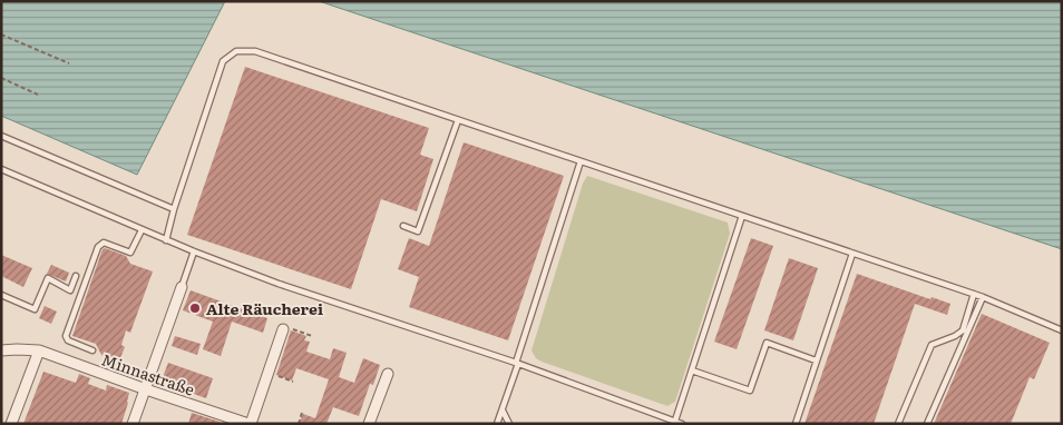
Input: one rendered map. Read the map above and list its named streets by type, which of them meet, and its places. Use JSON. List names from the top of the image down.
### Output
{
  "streets": {
    "street": ["Minnastraße"]
  },
  "places": ["Alte Räucherei"]
}
